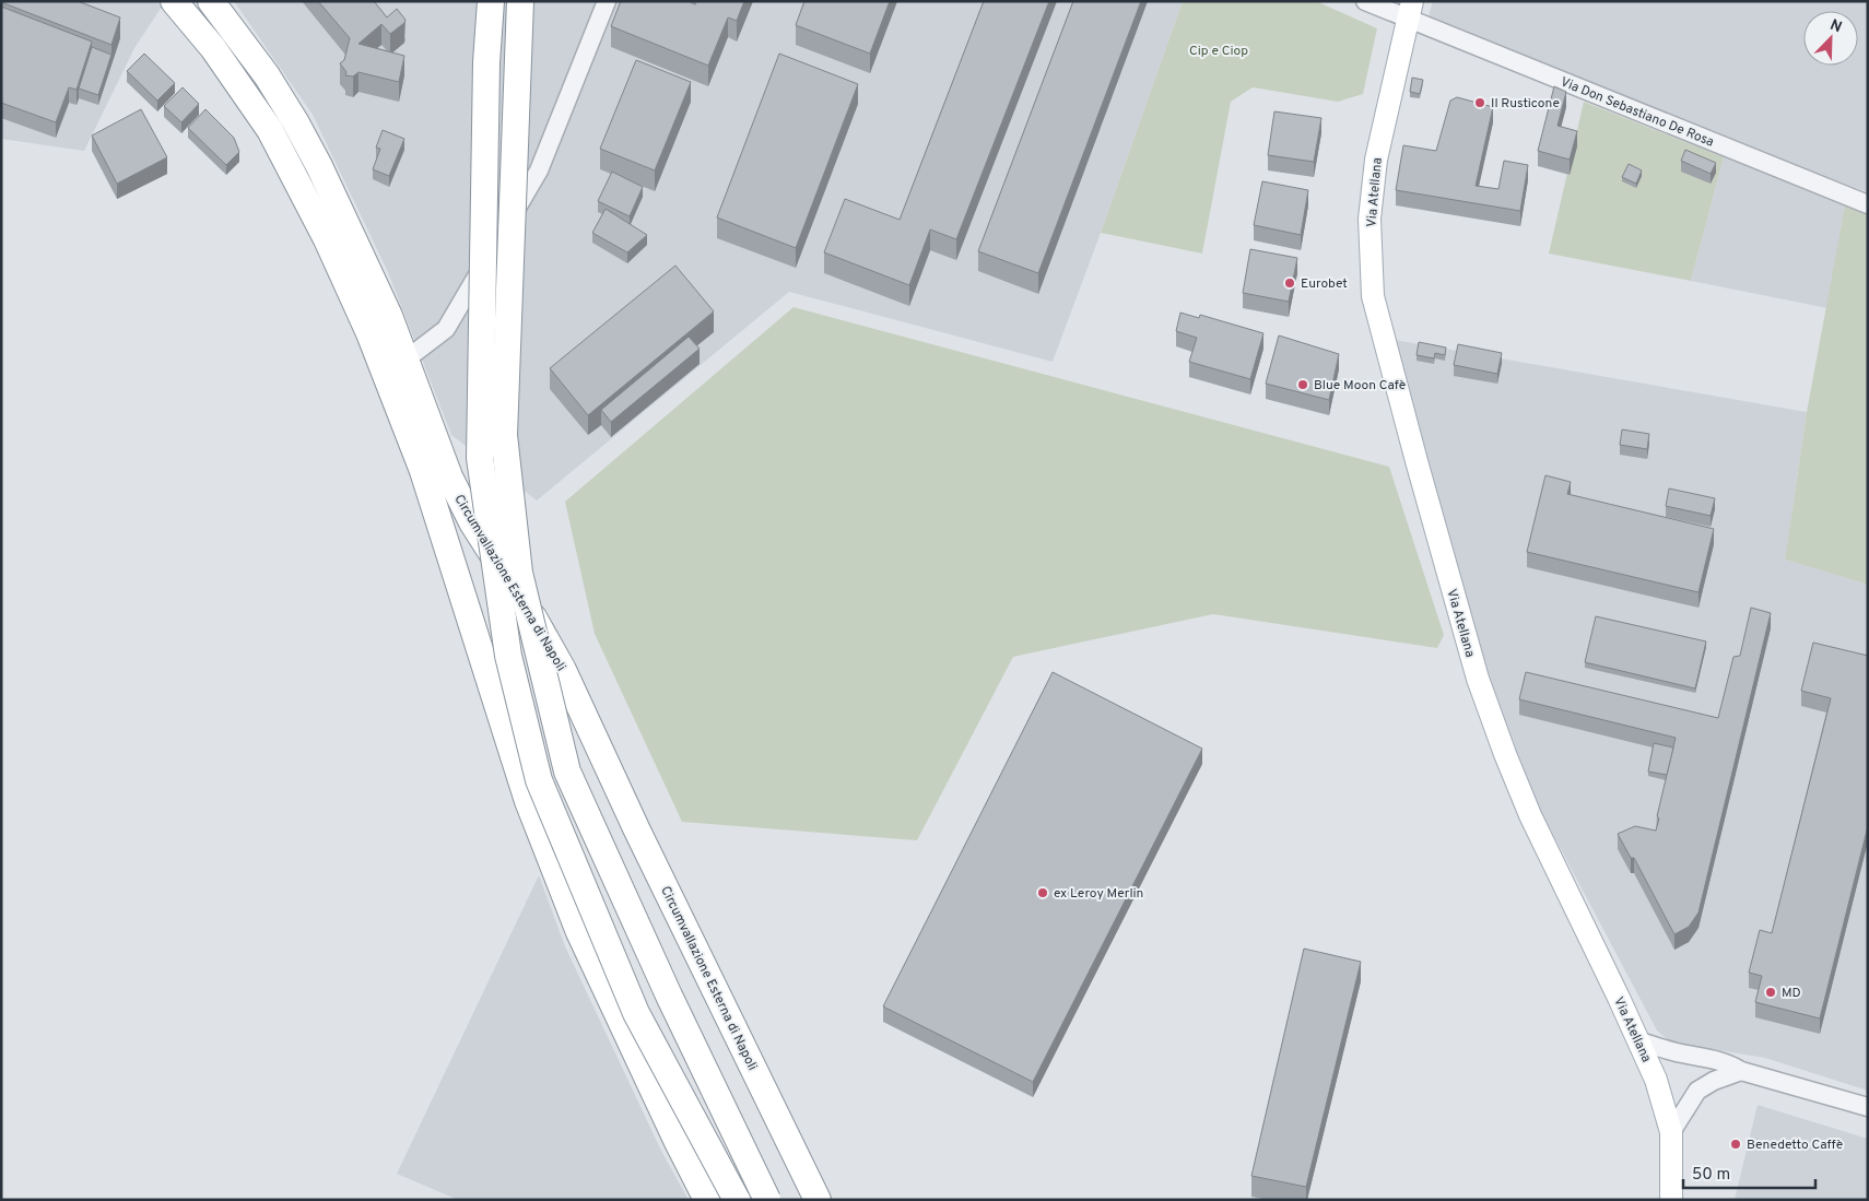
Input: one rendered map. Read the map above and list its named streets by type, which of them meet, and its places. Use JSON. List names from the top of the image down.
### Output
{
  "streets": {
    "highway": ["Circumvallazione Esterna di Napoli"],
    "main road": ["Via Atellana"],
    "street": ["Via Don Sebastiano De Rosa"]
  },
  "crossings": [
    ["Via Don Sebastiano De Rosa", "Via Atellana"]
  ],
  "parks": ["Cip e Ciop"],
  "places": [
    "Il Rusticone",
    "Eurobet",
    "Blue Moon Cafè",
    "ex Leroy Merlin",
    "MD",
    "Benedetto Caffè"
  ],
  "scale_bar": "50 m",
  "north": "top right"
}
